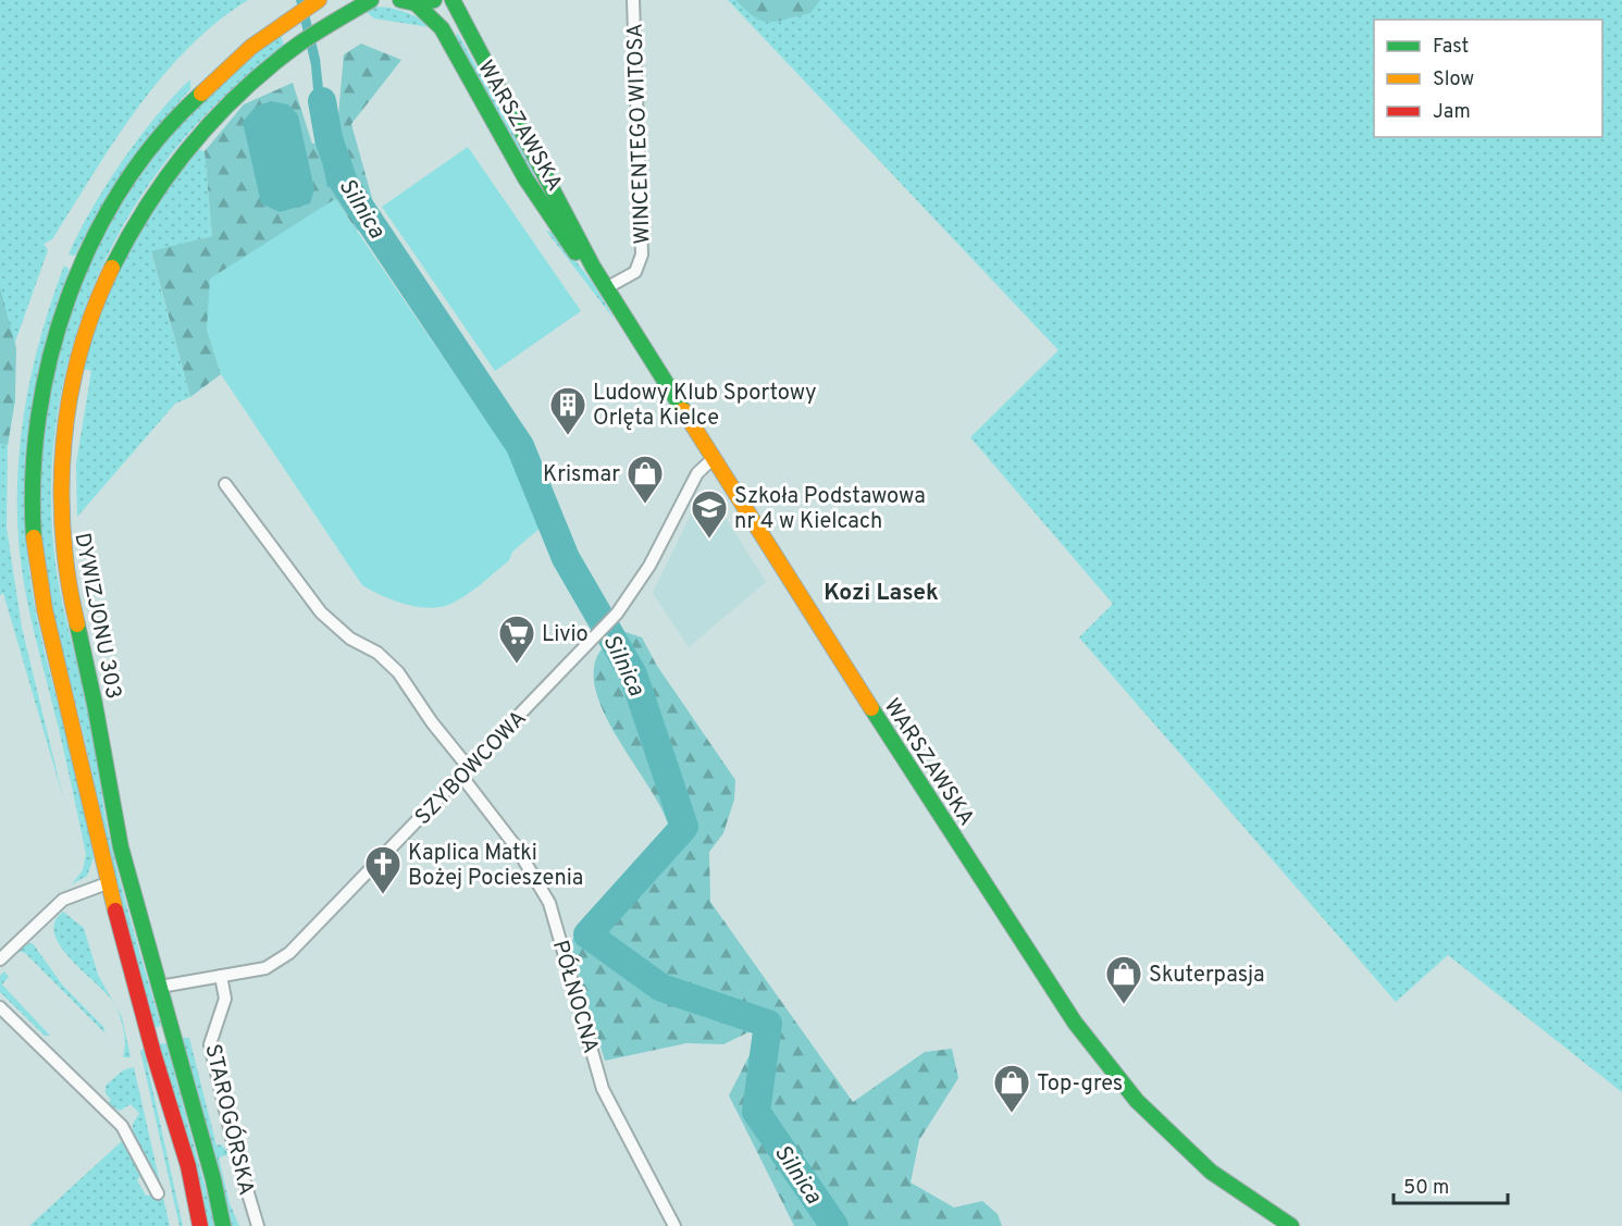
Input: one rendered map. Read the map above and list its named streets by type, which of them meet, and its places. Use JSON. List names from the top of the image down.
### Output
{
  "streets": {
    "main road": ["WARSZAWSKA", "DYWIZJONU 303"],
    "street": [
      "WINCENTEGO WITOSA",
      "SZYBOWCOWA",
      "PÓŁNOCNA",
      "STAROGÓRSKA"
    ]
  },
  "crossings": [
    ["WARSZAWSKA", "WINCENTEGO WITOSA"],
    ["WARSZAWSKA", "SZYBOWCOWA"],
    ["DYWIZJONU 303", "SZYBOWCOWA"],
    ["SZYBOWCOWA", "PÓŁNOCNA"],
    ["SZYBOWCOWA", "STAROGÓRSKA"]
  ],
  "districts": ["Kozi Lasek"],
  "water": ["Silnica"],
  "places": {
    "building": ["Ludowy Klub Sportowy Orlęta Kielce"],
    "shop": ["Krismar", "Skuterpasja", "Top-gres"],
    "school or university": ["Szkoła Podstawowa nr 4 w Kielcach"],
    "supermarket": ["Livio"],
    "church": ["Kaplica Matki Bożej Pocieszenia"]
  },
  "legend": ["Fast", "Slow", "Jam"],
  "scale_bar": "50 m"
}
